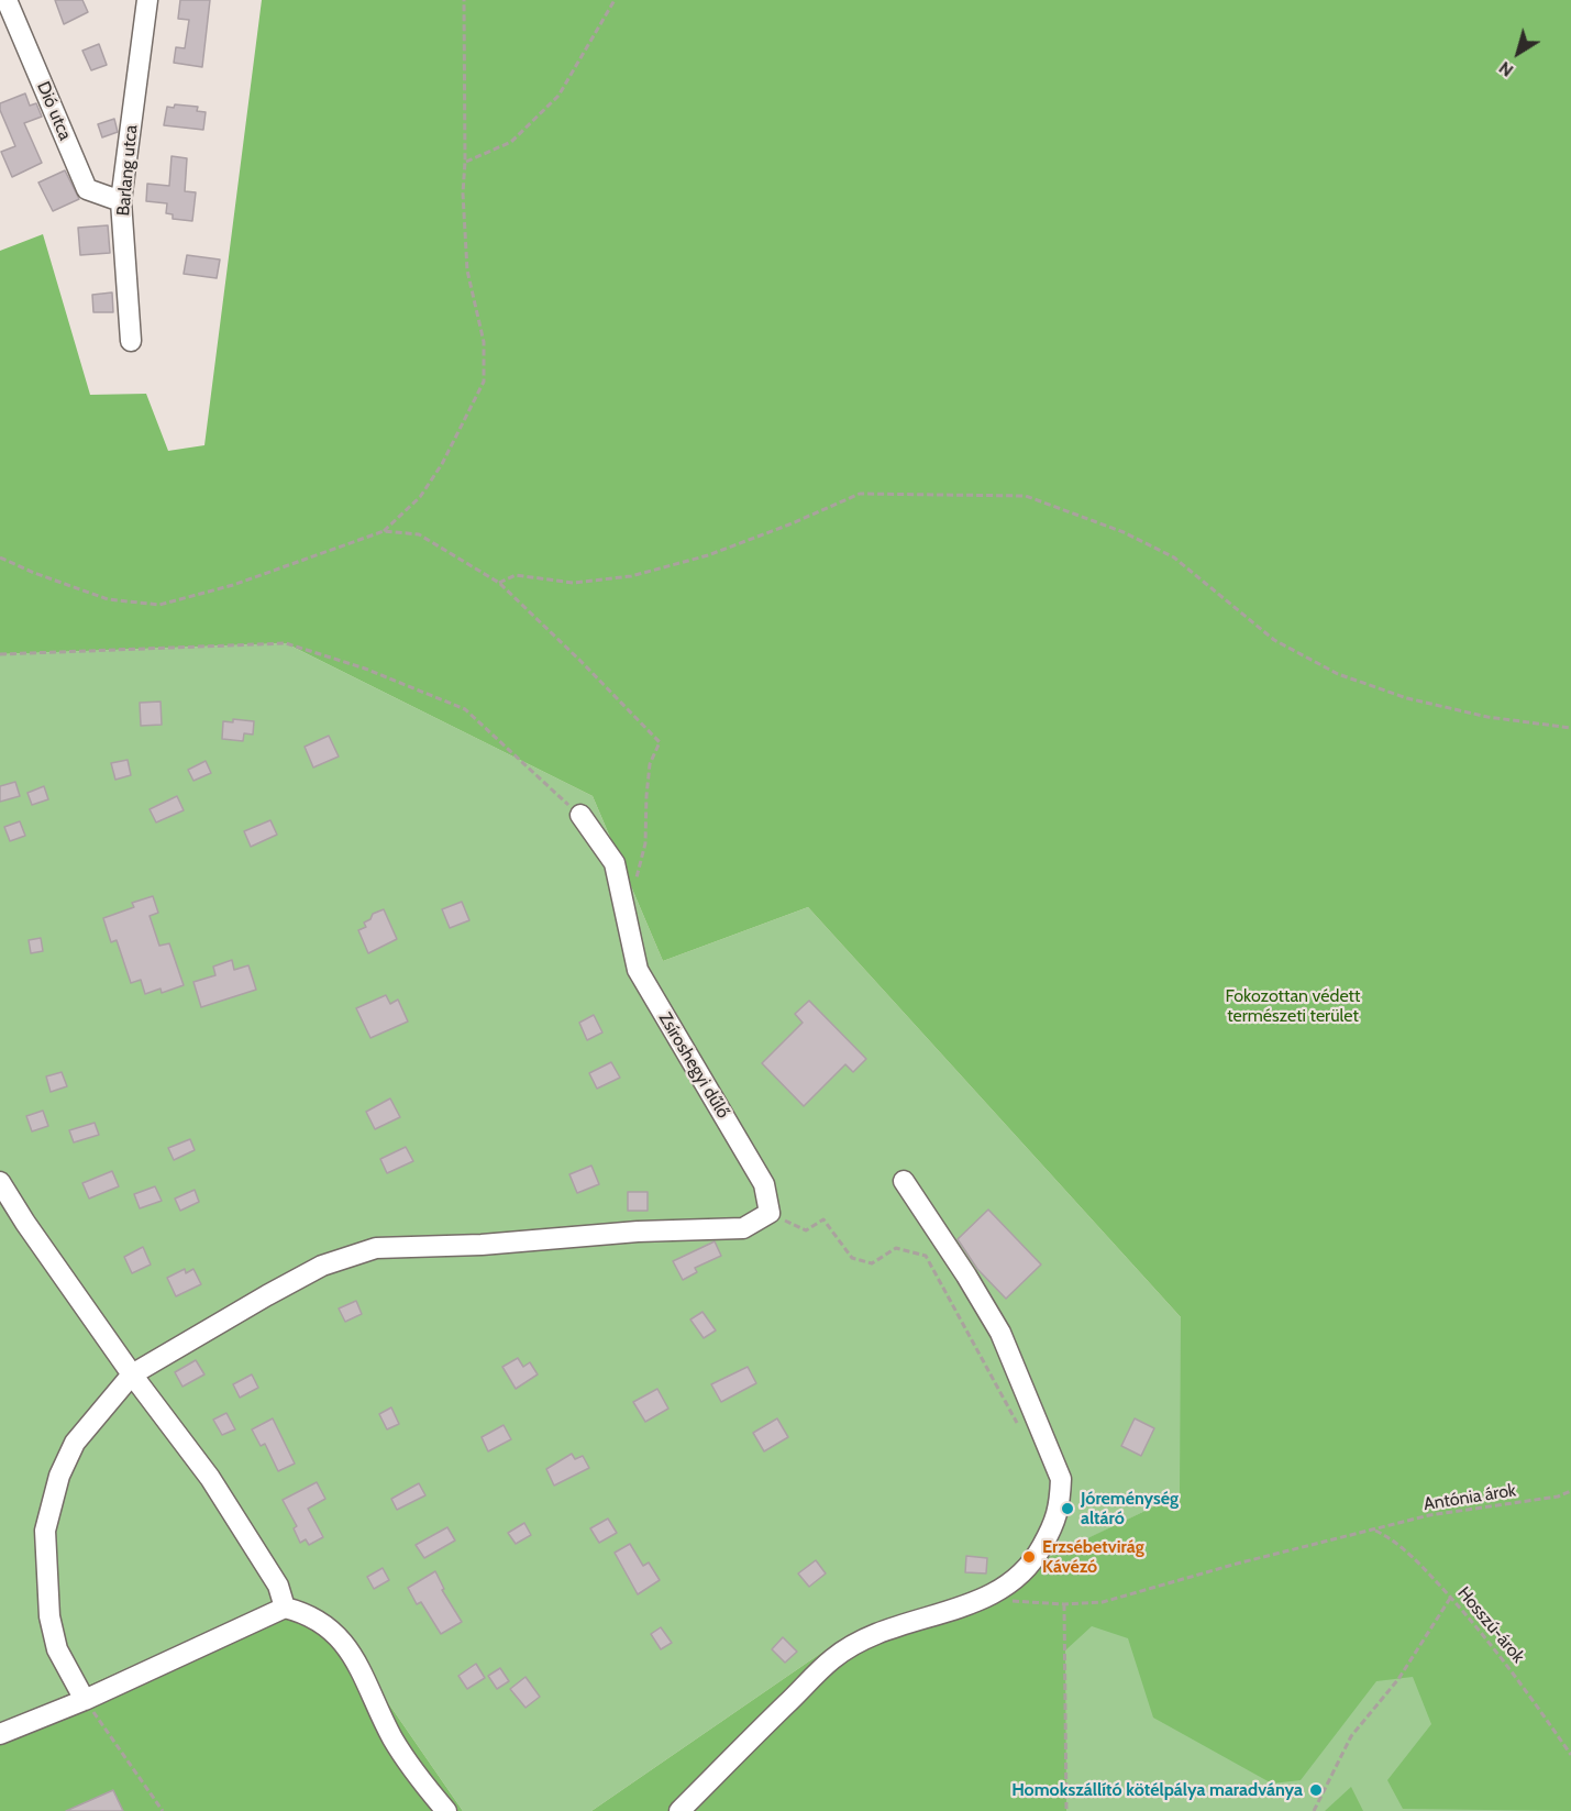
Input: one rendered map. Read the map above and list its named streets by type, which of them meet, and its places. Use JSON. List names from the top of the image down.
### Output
{
  "streets": {
    "street": ["Dió utca", "Barlang utca", "Zsíroshegyi dűlő"],
    "path": ["Antónia árok", "Hosszú-árok"]
  },
  "crossings": [
    ["Dió utca", "Barlang utca"],
    ["Antónia árok", "Hosszú-árok"]
  ],
  "parks": ["Fokozottan védett természeti terület"],
  "places": ["Jóreménység altáró", "Erzsébetvirág Kávézó", "Homokszállító kötélpálya maradványa"],
  "north": "bottom left"
}
